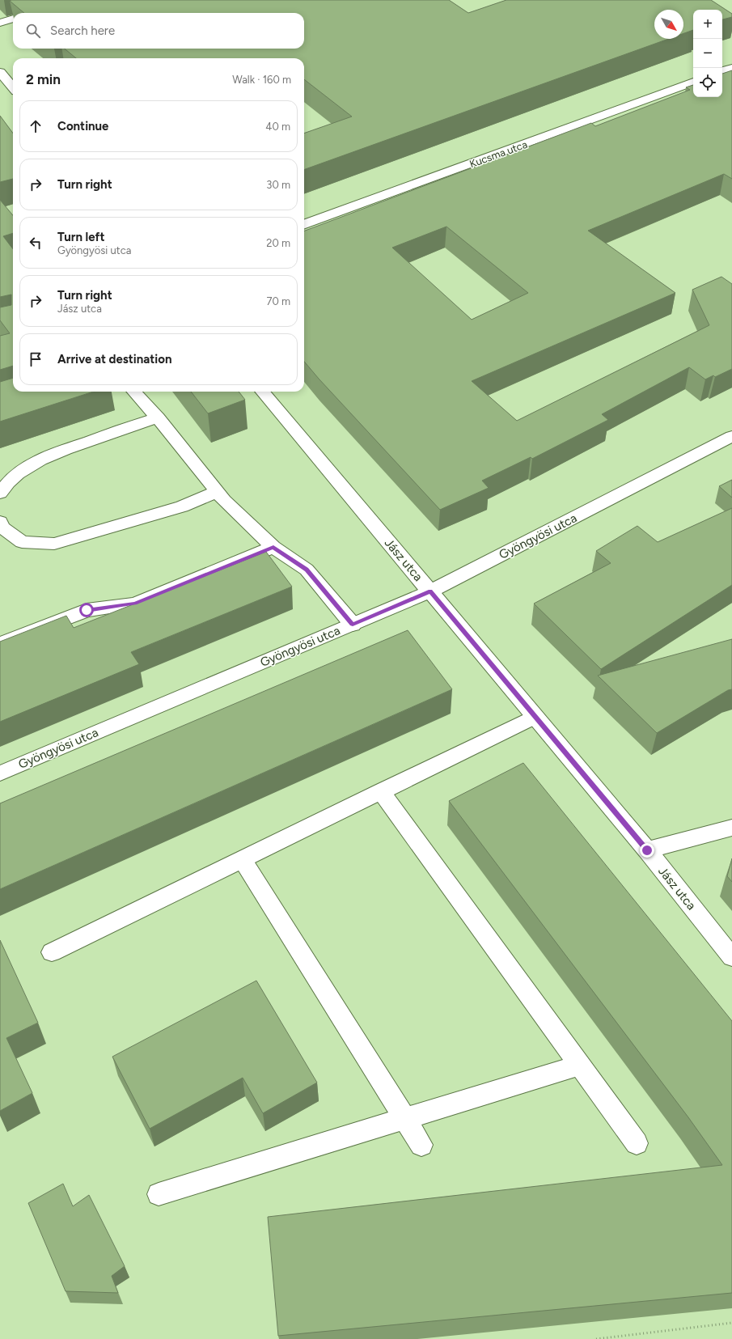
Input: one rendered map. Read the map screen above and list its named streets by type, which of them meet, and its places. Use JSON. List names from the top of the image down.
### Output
{
  "streets": {
    "street": ["Kucsma utca", "Gyöngyösi utca", "Jász utca"]
  },
  "crossings": [
    ["Gyöngyösi utca", "Jász utca"]
  ],
  "north": "bottom right",
  "page": {
    "map_buttons": ["+", "−"],
    "search": "Search here",
    "heading": ["2 min", "Walk · 160 m"],
    "list": [
      ["Continue", "40 m"],
      ["Turn right", "30 m"],
      ["Turn left", "Gyöngyösi utca", "20 m"],
      ["Turn right", "Jász utca", "70 m"],
      "Arrive at destination"
    ]
  }
}
